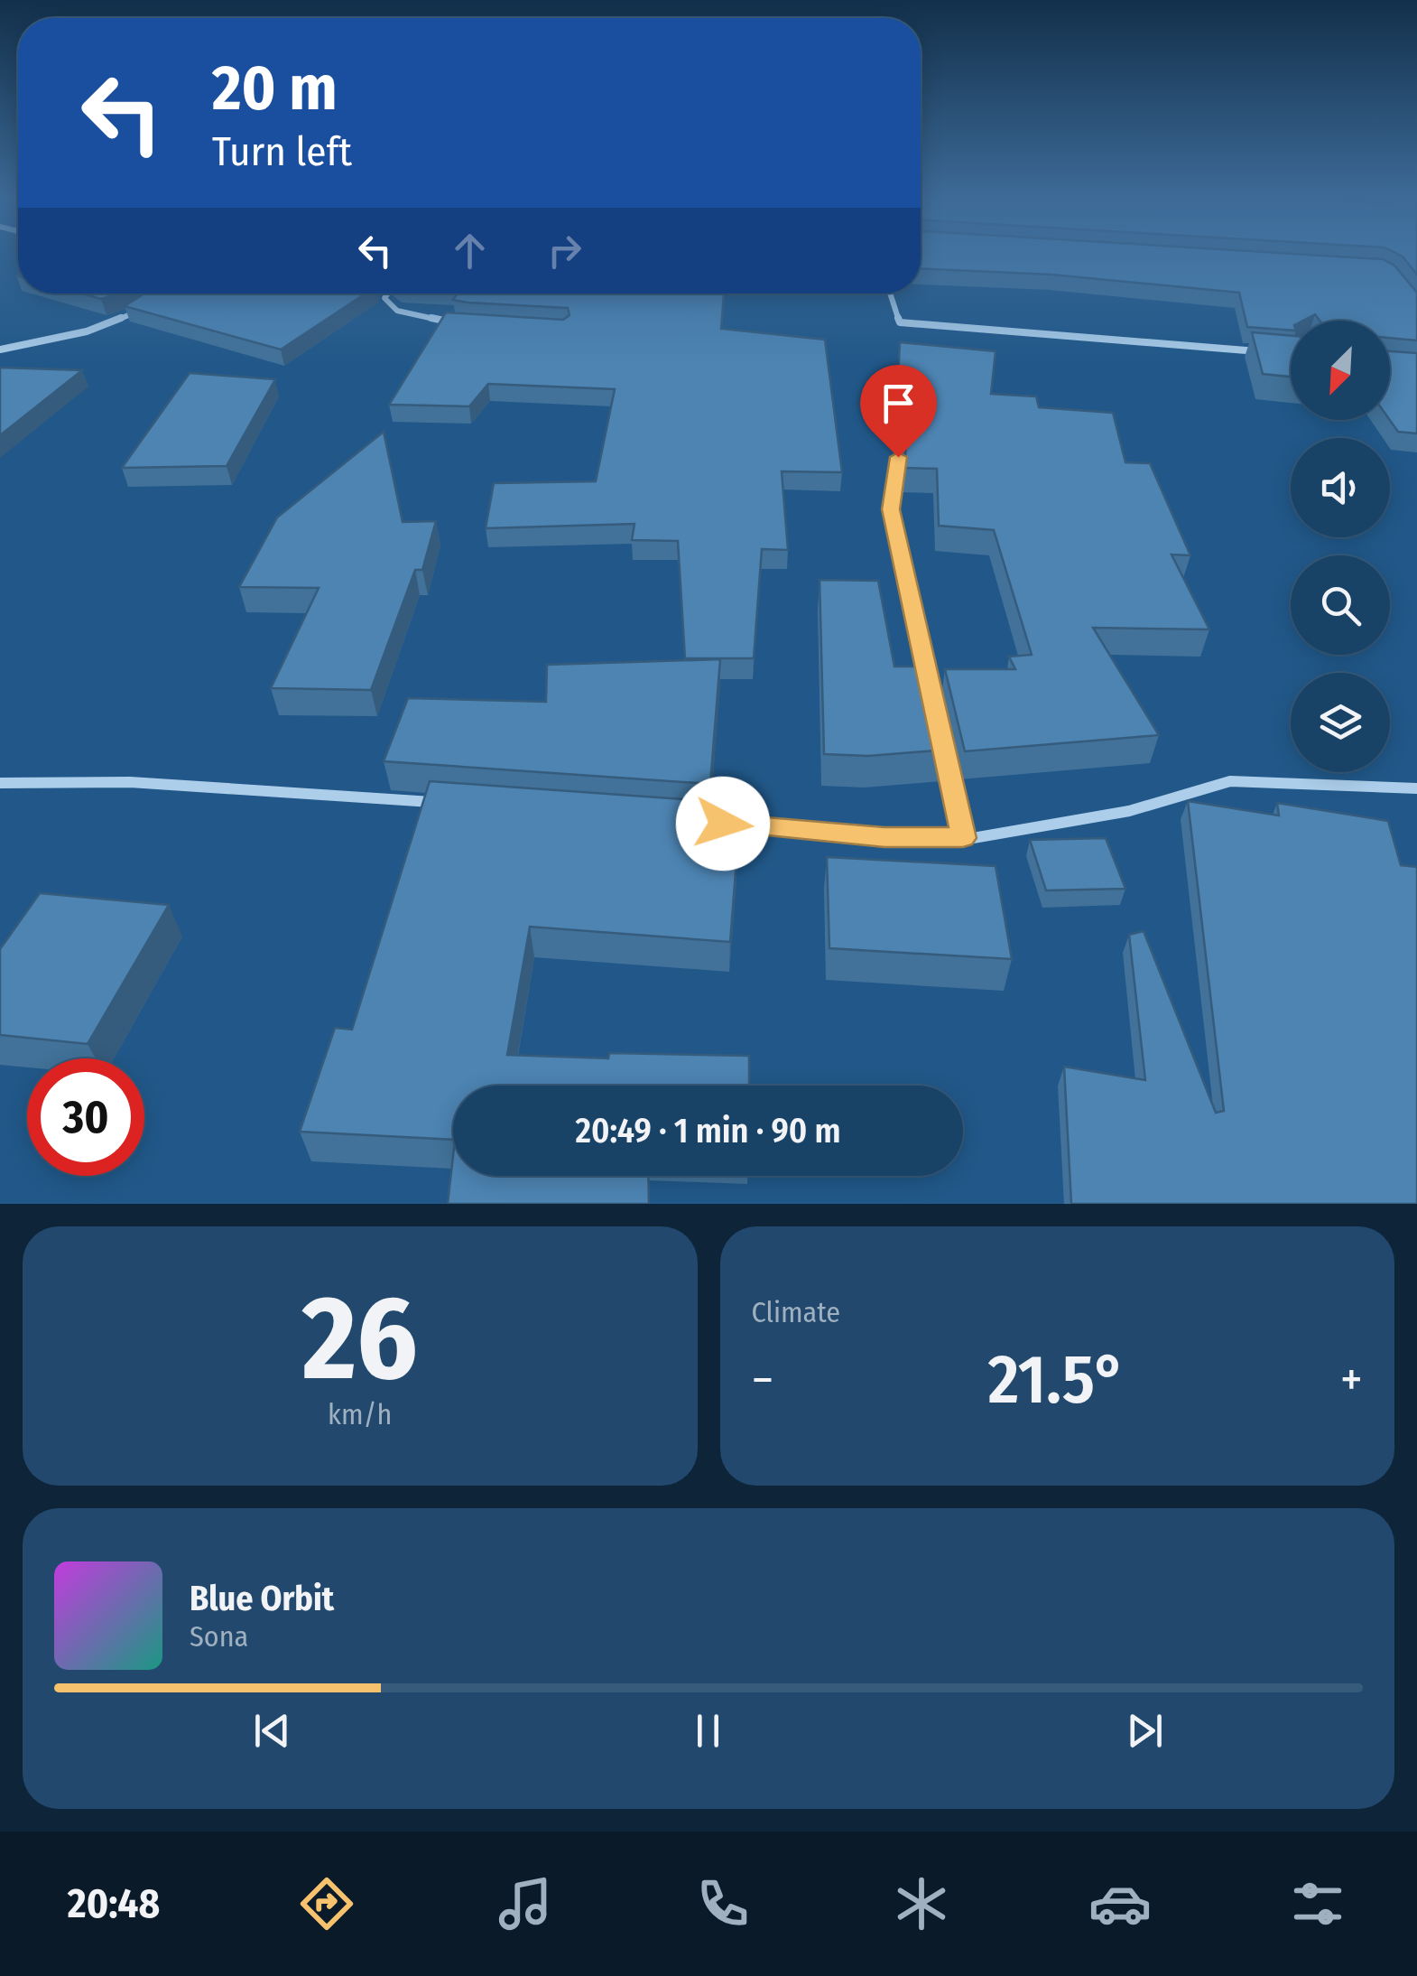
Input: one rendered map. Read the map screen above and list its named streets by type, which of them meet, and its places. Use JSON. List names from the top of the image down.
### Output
{
  "north": "bottom left",
  "page": {
    "turn": ["20 m", "Turn left"],
    "limit": "30",
    "trip": "20:49 · 1 min · 90 m",
    "tile": [
      ["26", "km/h"],
      "Climate"
    ],
    "heat": ["−", "21.5°", "+"],
    "song": ["Blue Orbit", "Sona"],
    "tabs": "20:48"
  }
}
